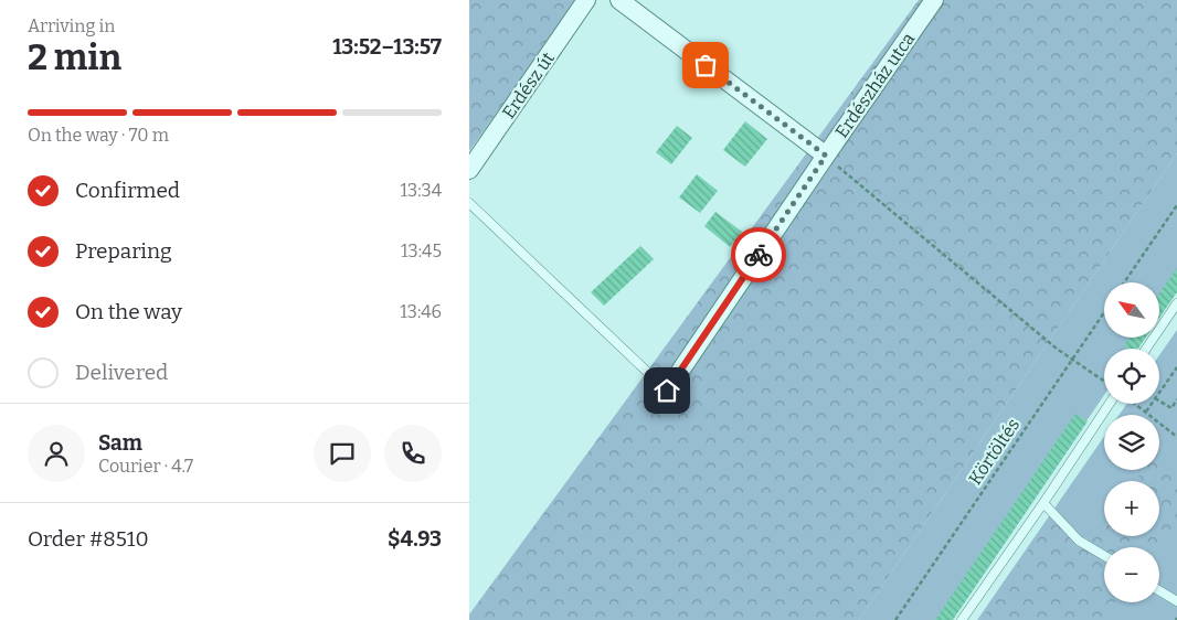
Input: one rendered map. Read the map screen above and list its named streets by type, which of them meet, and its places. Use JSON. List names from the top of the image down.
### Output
{
  "streets": {
    "street": ["Erdész út", "Erdészház utca"],
    "path": ["Körtöltés"]
  },
  "north": "top left",
  "page": {
    "heading": ["2 min", "Arriving in", "13:52–13:57"],
    "panel": [
      "Sam",
      "Courier · 4.7",
      "Order #8510",
      "$4.93"
    ],
    "bar": "On the way · 70 m",
    "list": [
      ["Confirmed", "13:34"],
      ["Preparing", "13:45"],
      ["On the way", "13:46"],
      "Delivered"
    ],
    "map_buttons": ["+", "−"]
  }
}
